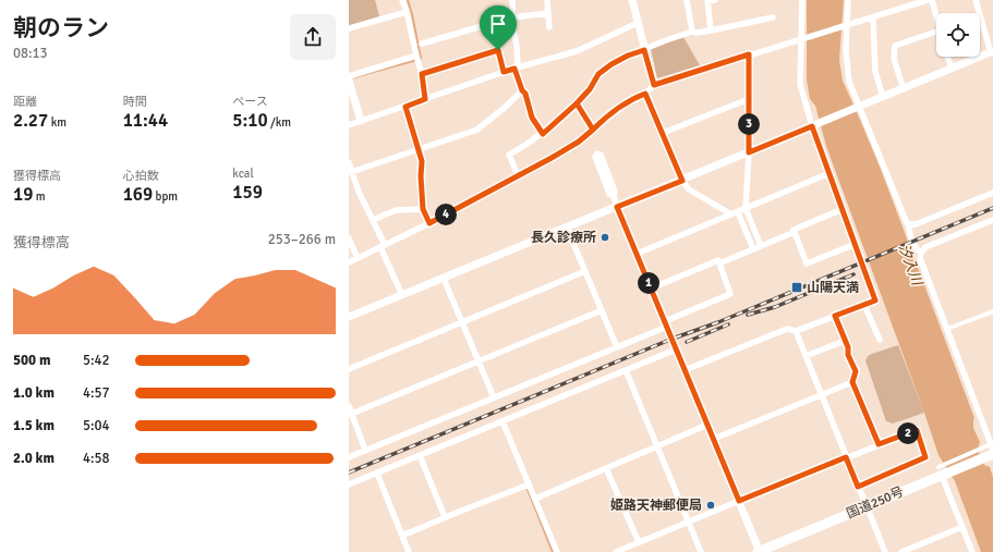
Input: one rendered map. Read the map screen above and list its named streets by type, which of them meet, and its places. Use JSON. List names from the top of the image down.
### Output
{
  "streets": {
    "highway": ["国道250号"]
  },
  "water": ["汐入川"],
  "places": {
    "other": ["長久診療所", "姫路天神郵便局"],
    "transit": ["山陽天満"]
  },
  "page": {
    "heading": ["朝のラン", "08:13"],
    "stats": [
      ["距離", "2.27 km"],
      ["時間", "11:44"],
      ["ペース", "5:10 /km"],
      ["獲得標高", "19 m"],
      ["心拍数", "169 bpm"],
      ["kcal", "159"]
    ],
    "pins": [
      "3",
      "4",
      "1",
      "2"
    ],
    "chart": ["獲得標高", "253–266 m"],
    "list": [
      {
        "name": "500 m",
        "note": "5:42"
      },
      {
        "name": "1.0 km",
        "note": "4:57"
      },
      {
        "name": "1.5 km",
        "note": "5:04"
      },
      {
        "name": "2.0 km",
        "note": "4:58"
      }
    ]
  }
}
